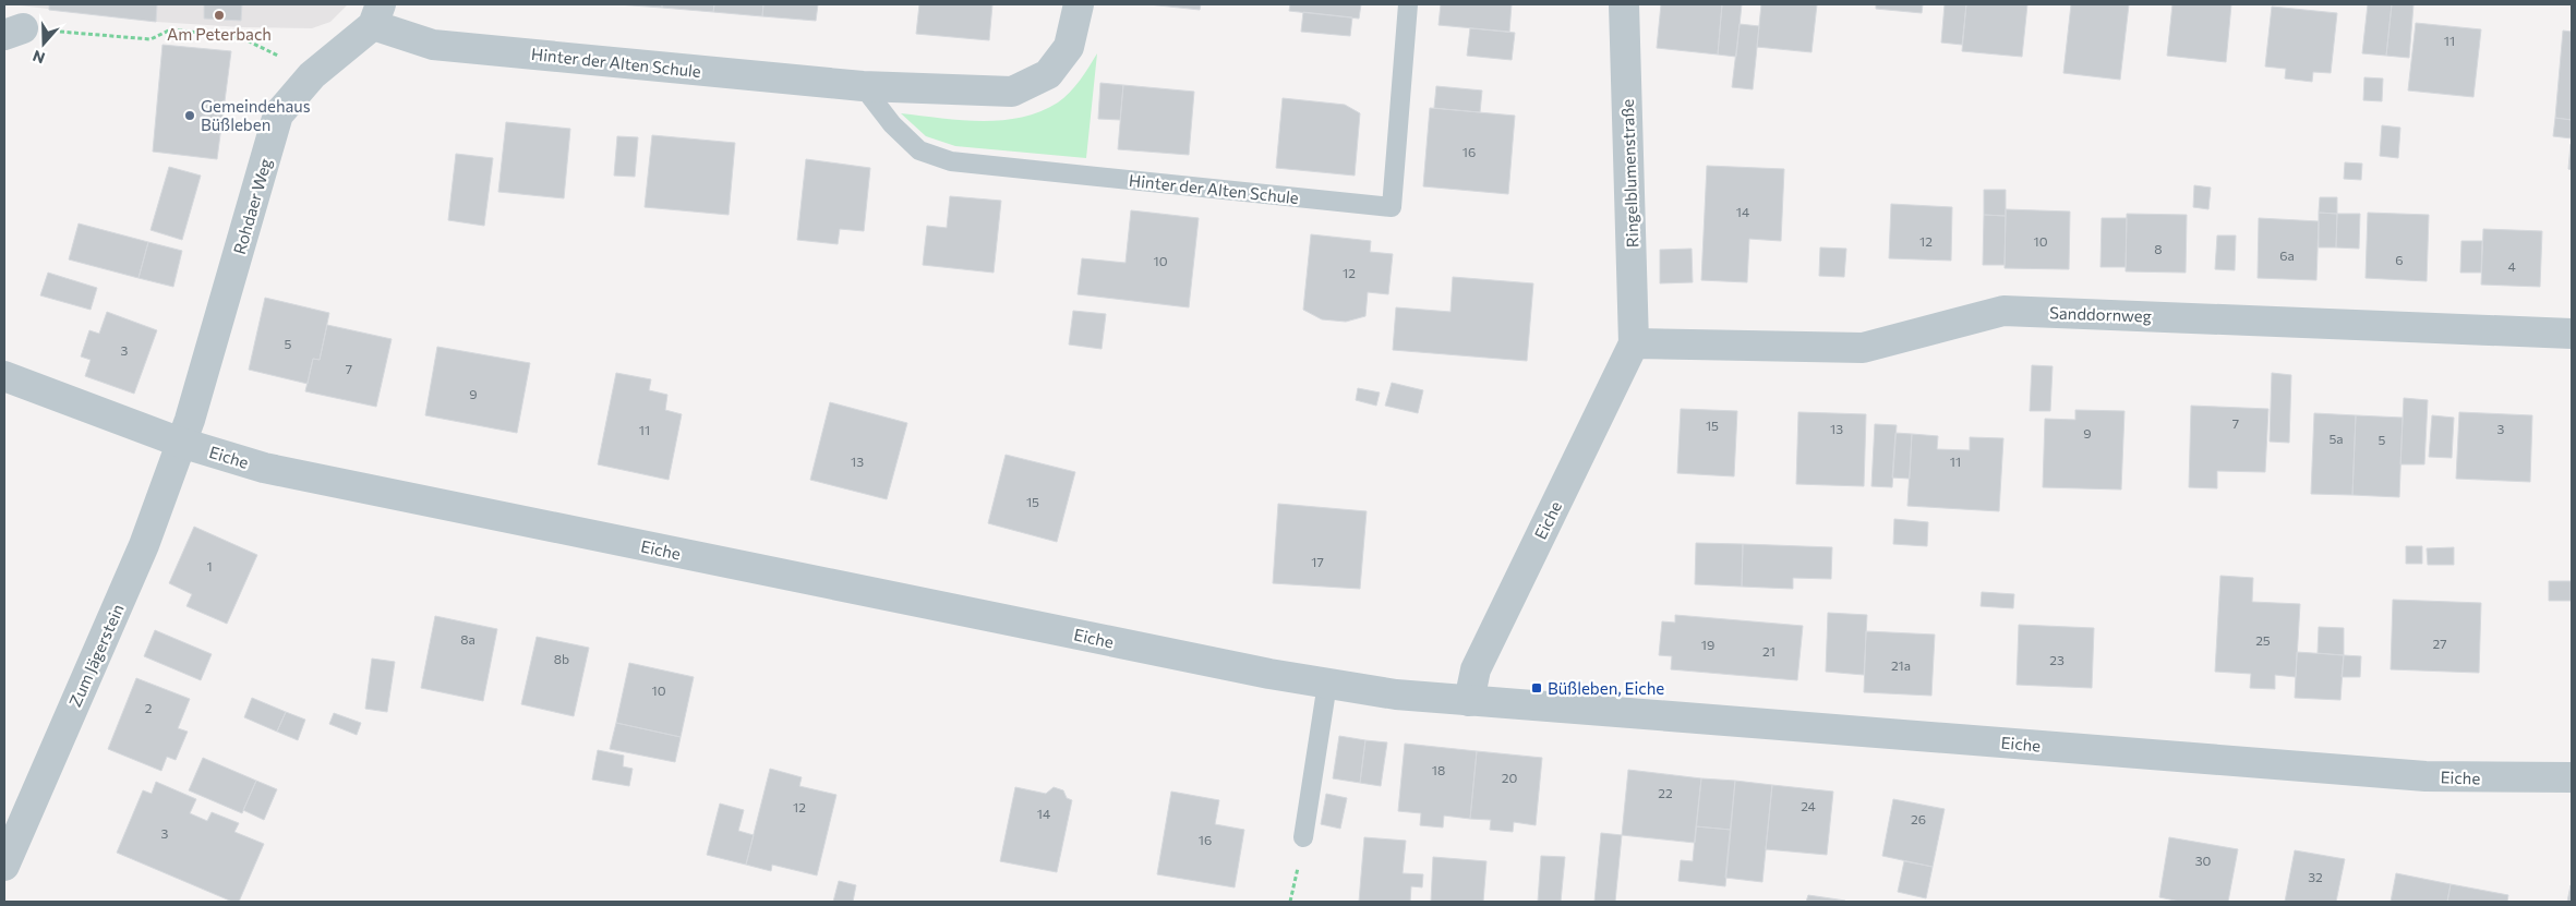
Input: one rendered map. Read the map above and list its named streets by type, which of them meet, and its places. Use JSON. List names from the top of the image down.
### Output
{
  "streets": {
    "street": [
      "Hinter der Alten Schule",
      "Ringelblumenstraße",
      "Rohdaer Weg",
      "Sanddornweg",
      "Eiche",
      "Zum Jägerstein"
    ]
  },
  "crossings": [
    ["Hinter der Alten Schule", "Rohdaer Weg"],
    ["Ringelblumenstraße", "Sanddornweg"],
    ["Ringelblumenstraße", "Eiche"],
    ["Rohdaer Weg", "Eiche"],
    ["Rohdaer Weg", "Zum Jägerstein"],
    ["Sanddornweg", "Eiche"],
    ["Eiche", "Zum Jägerstein"]
  ],
  "places": {
    "other": ["Am Peterbach", "Gemeindehaus Büßleben"],
    "transit": ["Büßleben, Eiche"]
  },
  "house_numbers": [
    "11",
    "16",
    "14",
    "12",
    "10",
    "8",
    "6a",
    "6",
    "10",
    "4",
    "12",
    "5",
    "3",
    "7",
    "9",
    "7",
    "15",
    "13",
    "3",
    "11",
    "9",
    "5a",
    "5",
    "13",
    "11",
    "15",
    "17",
    "1",
    "8a",
    "25",
    "27",
    "19",
    "21",
    "8b",
    "23",
    "21a",
    "10",
    "2",
    "18",
    "20",
    "22",
    "24",
    "12",
    "14",
    "26",
    "3",
    "16",
    "30",
    "32"
  ],
  "north": "bottom"
}
